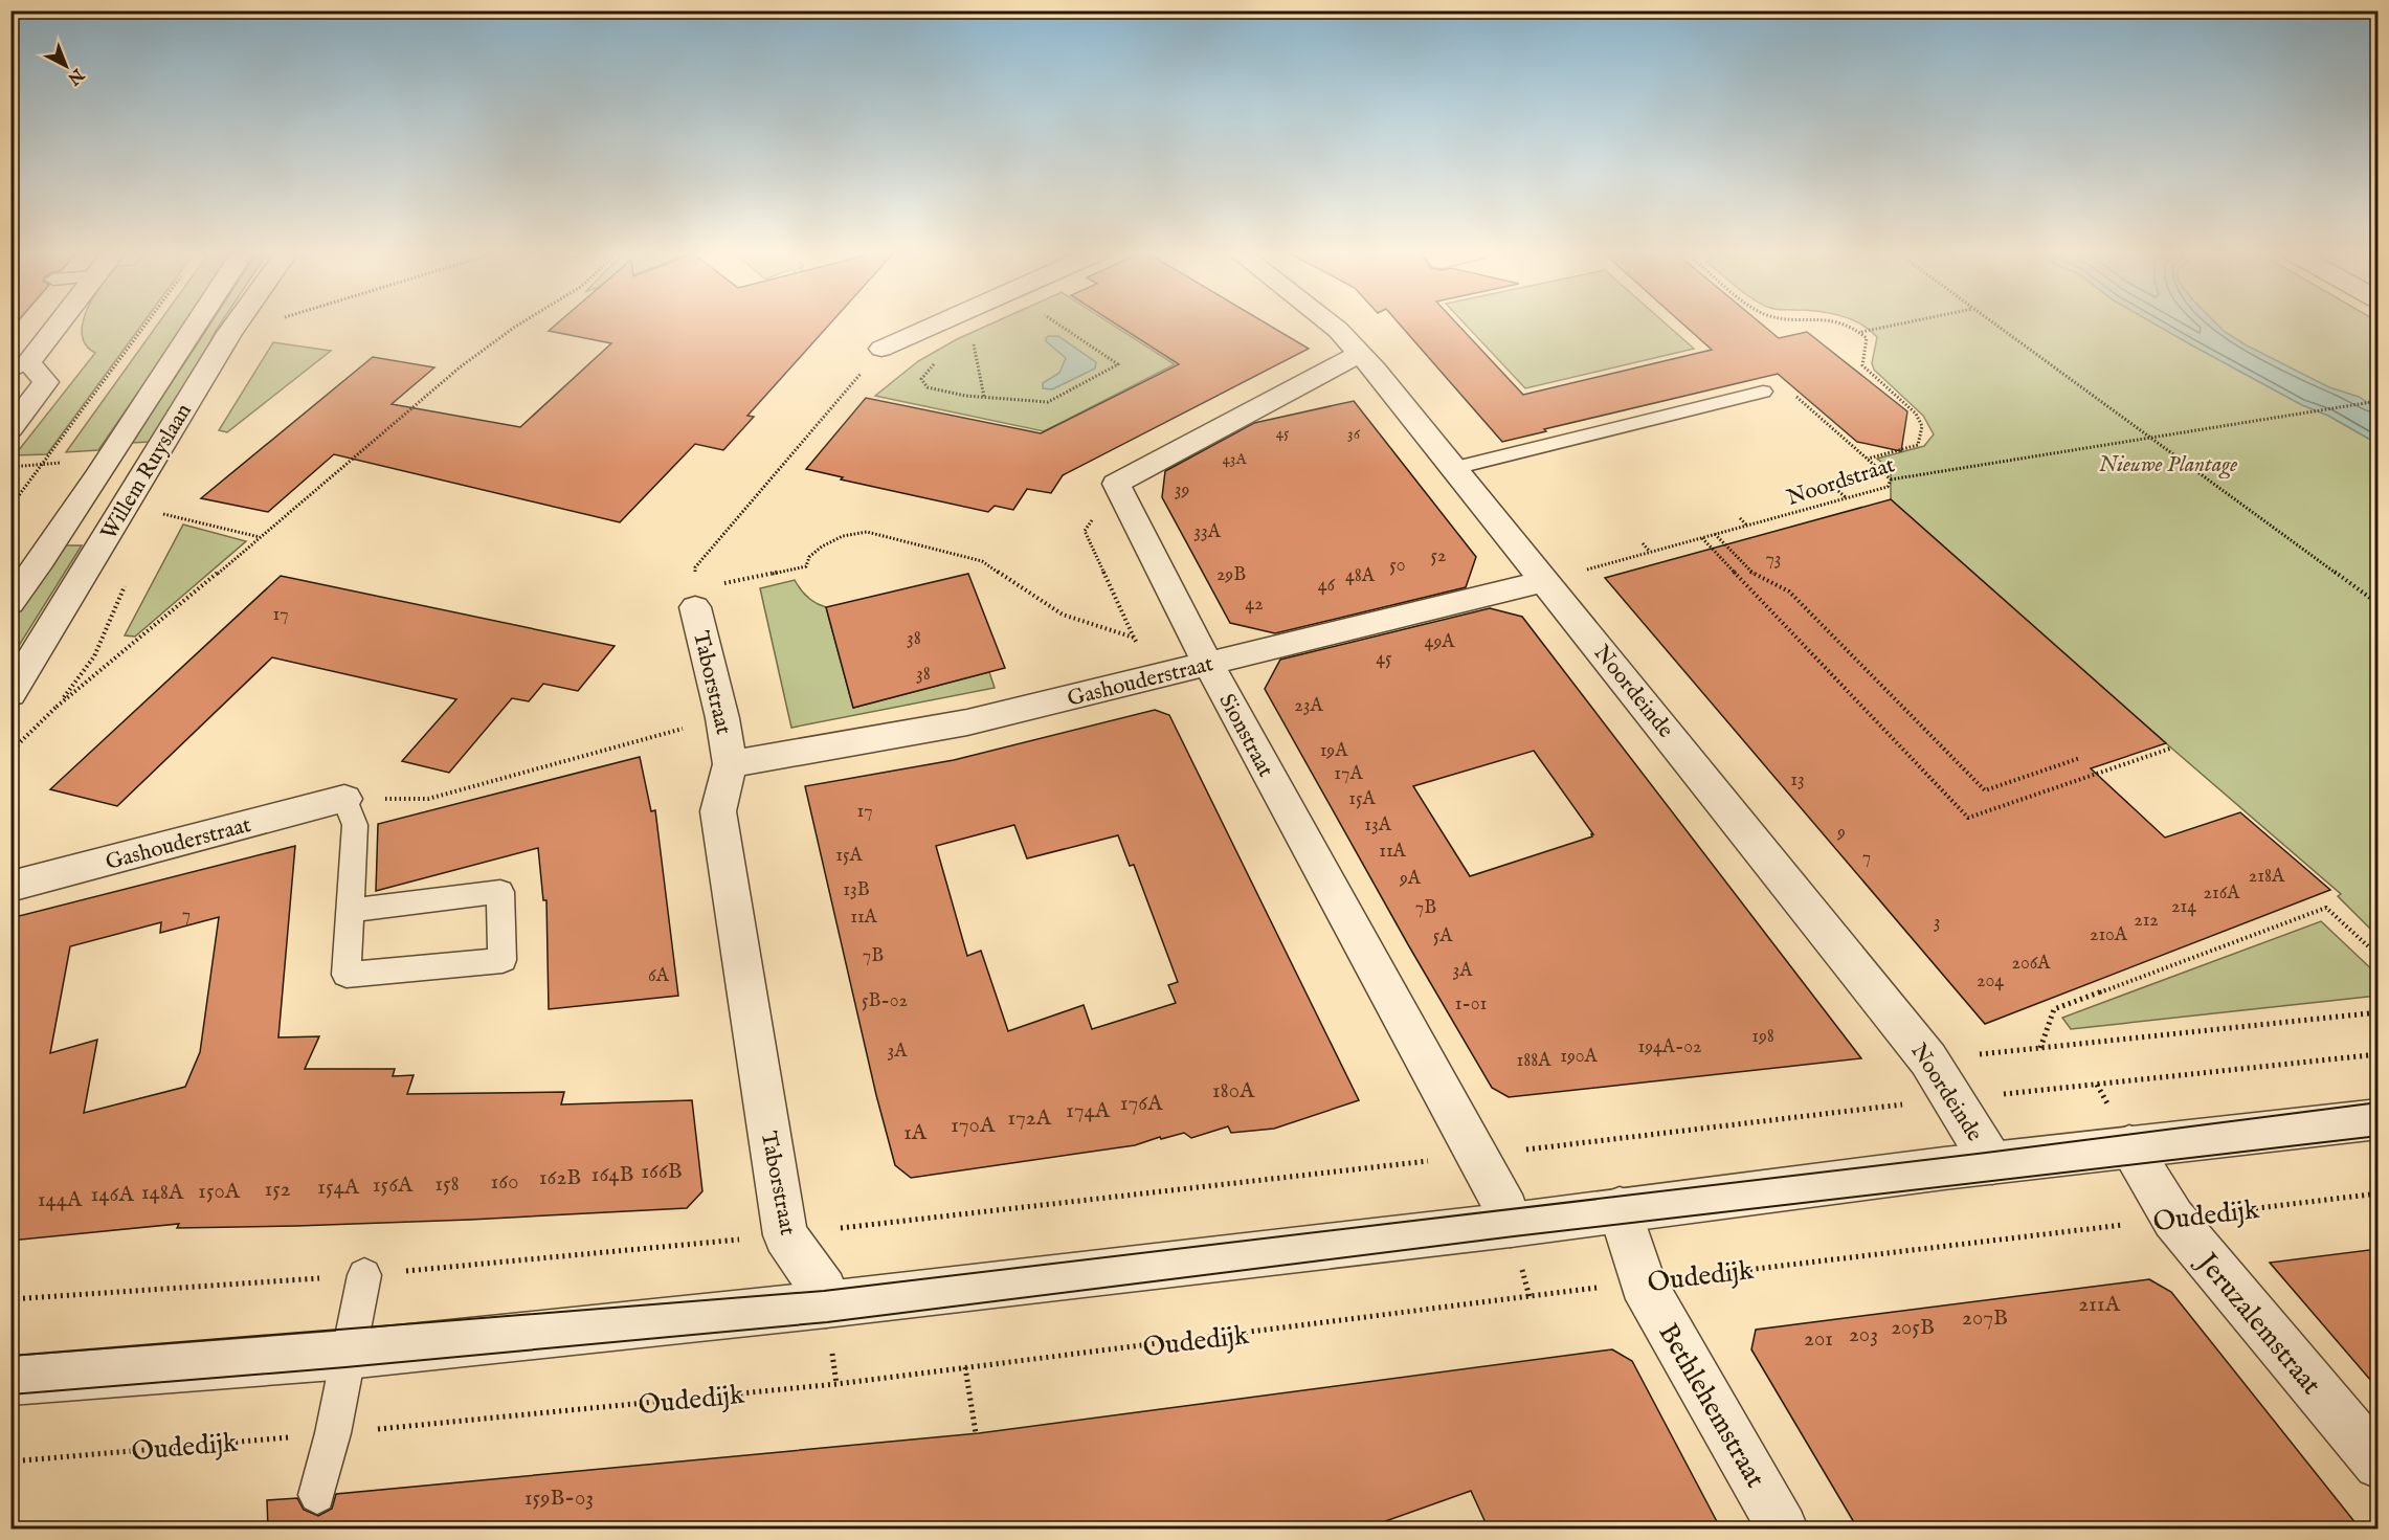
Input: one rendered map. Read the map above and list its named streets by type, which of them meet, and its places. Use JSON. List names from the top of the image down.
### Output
{
  "streets": {
    "street": [
      "Willem Ruyslaan",
      "Gashouderstraat",
      "Taborstraat",
      "Noordeinde",
      "Sionstraat",
      "Jeruzalemstraat",
      "Bethlehemstraat"
    ],
    "path": ["Noordstraat", "Oudedijk"]
  },
  "crossings": [
    ["Noordstraat", "Gashouderstraat"],
    ["Noordstraat", "Noordeinde"],
    ["Gashouderstraat", "Taborstraat"],
    ["Gashouderstraat", "Noordeinde"],
    ["Gashouderstraat", "Sionstraat"],
    ["Oudedijk", "Jeruzalemstraat"],
    ["Oudedijk", "Bethlehemstraat"]
  ],
  "parks": ["Nieuwe Plantage"],
  "house_numbers": [
    "45",
    "36",
    "43A",
    "39",
    "33A",
    "52",
    "73",
    "50",
    "29B",
    "48A",
    "46",
    "42",
    "17",
    "38",
    "49A",
    "45",
    "38",
    "23A",
    "19A",
    "17A",
    "13",
    "15A",
    "17",
    "13A",
    "9",
    "11A",
    "15A",
    "7",
    "218A",
    "9A",
    "13B",
    "216A",
    "214",
    "7B",
    "7",
    "11A",
    "212",
    "3",
    "210A",
    "5A",
    "7B",
    "206A",
    "3A",
    "6A",
    "204",
    "5B-02",
    "1-01",
    "198",
    "194A-02",
    "3A",
    "190A",
    "188A",
    "180A",
    "176A",
    "174A",
    "172A",
    "170A",
    "1A",
    "166B",
    "164B",
    "162B",
    "160",
    "158",
    "156A",
    "154A",
    "152",
    "150A",
    "148A",
    "146A",
    "144A",
    "211A",
    "207B",
    "205B",
    "203",
    "201",
    "159B-03"
  ],
  "north": "bottom right"
}
